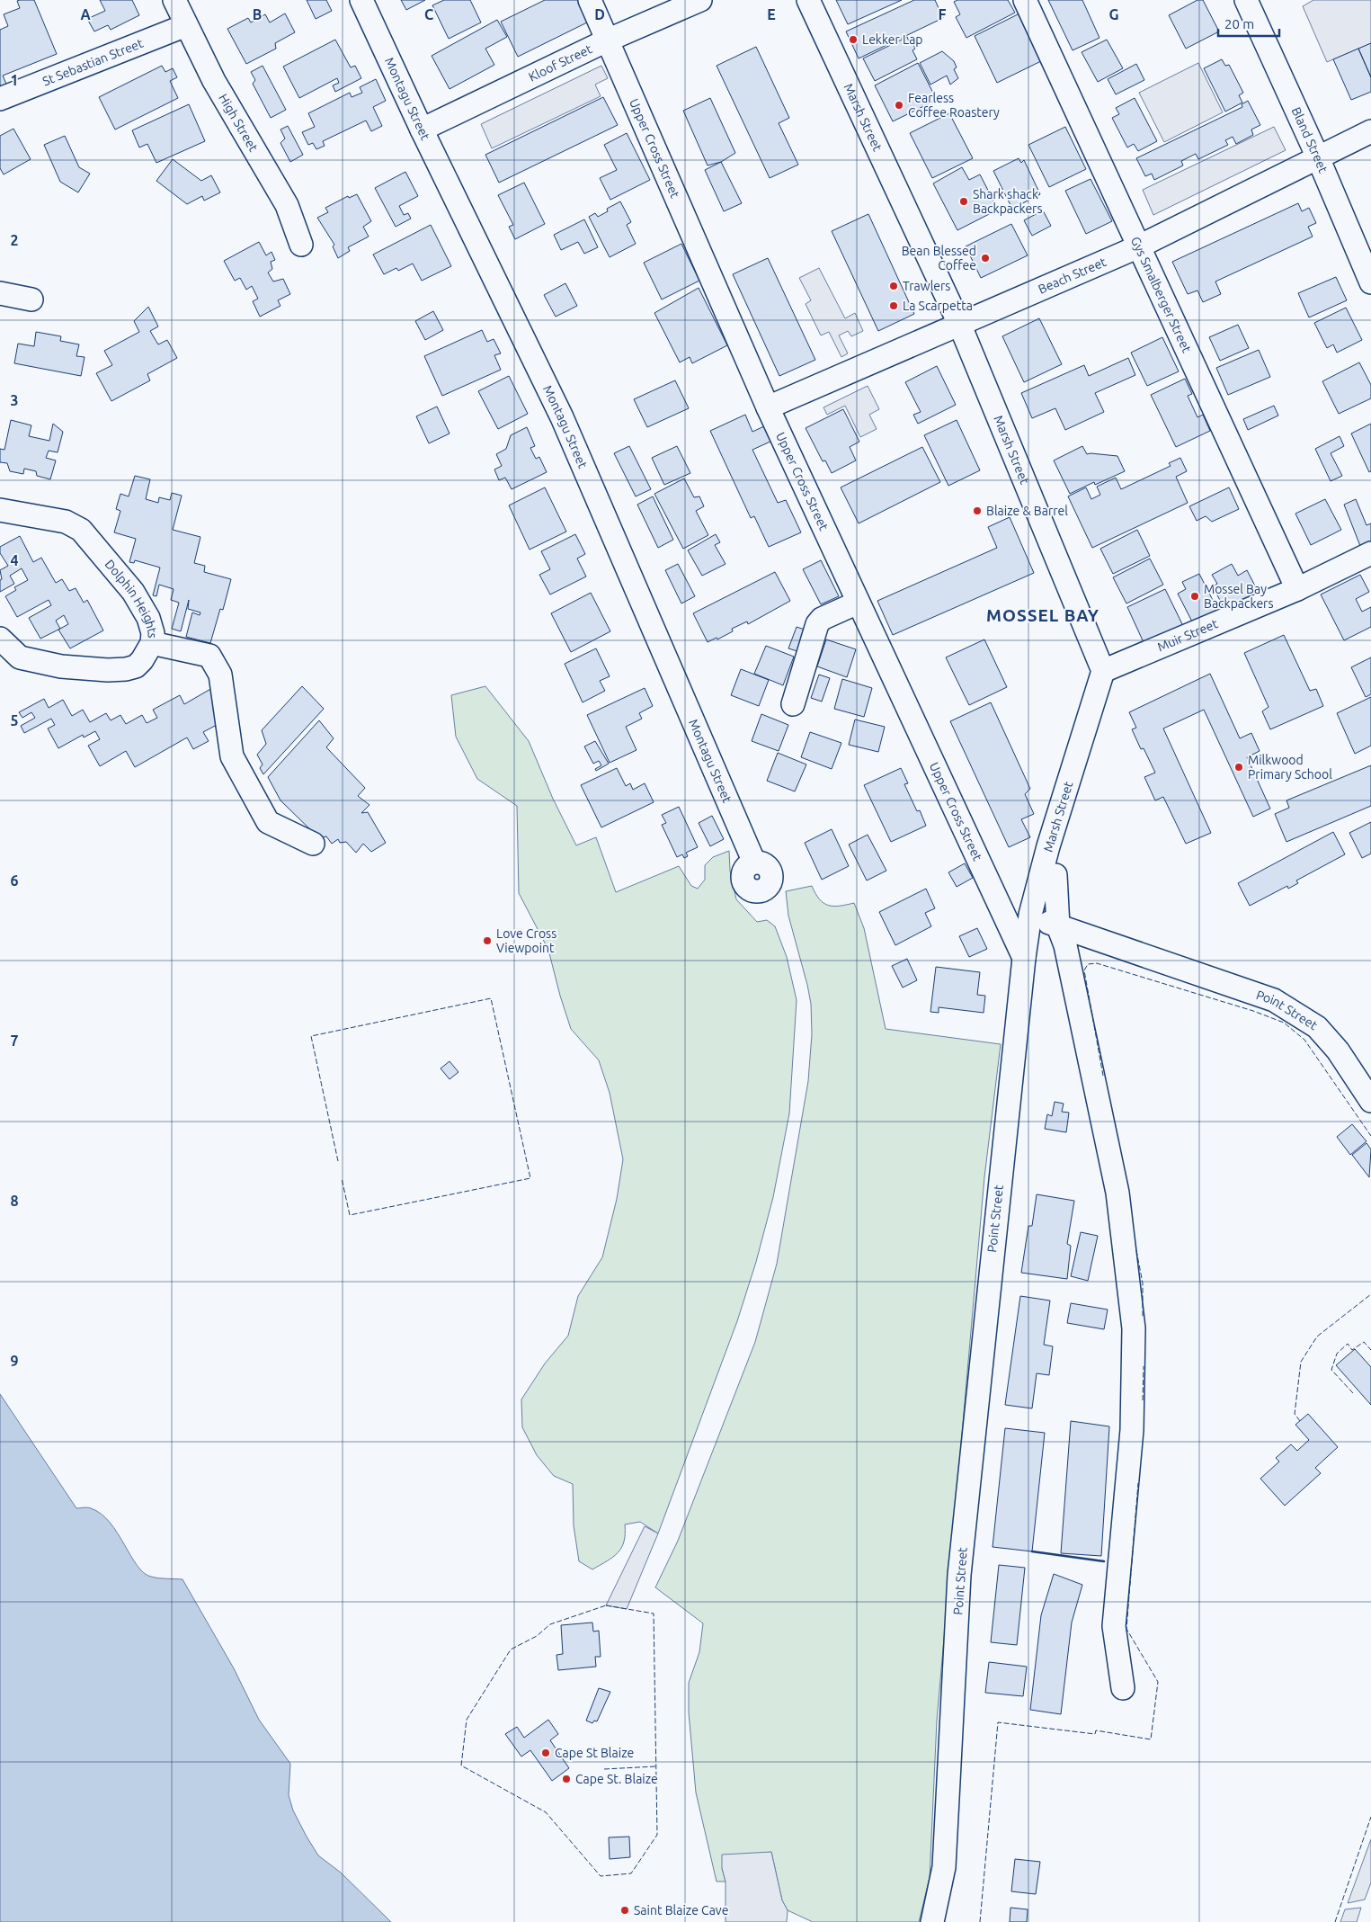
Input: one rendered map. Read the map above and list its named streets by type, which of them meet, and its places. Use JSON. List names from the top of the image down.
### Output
{
  "streets": {
    "street": [
      "St Sebastian Street",
      "Kloof Street",
      "Montagu Street",
      "Marsh Street",
      "High Street",
      "Bland Street",
      "Upper Cross Street",
      "Beach Street",
      "Gys Smalberger Street",
      "Dolphin Heights",
      "Muir Street",
      "Point Street"
    ]
  },
  "crossings": [
    ["St Sebastian Street", "High Street"],
    ["Kloof Street", "Montagu Street"],
    ["Kloof Street", "Upper Cross Street"],
    ["Marsh Street", "Beach Street"],
    ["Marsh Street", "Muir Street"],
    ["Marsh Street", "Point Street"],
    ["Bland Street", "Beach Street"],
    ["Upper Cross Street", "Beach Street"],
    ["Upper Cross Street", "Point Street"],
    ["Beach Street", "Gys Smalberger Street"],
    ["Gys Smalberger Street", "Muir Street"]
  ],
  "districts": ["MOSSEL BAY"],
  "places": [
    "Lekker Lap",
    "Fearless Coffee Roastery",
    "Shark shack Backpackers",
    "Bean Blessed Coffee",
    "Trawlers",
    "La Scarpetta",
    "Blaize & Barrel",
    "Mossel Bay Backpackers",
    "Milkwood Primary School",
    "Love Cross Viewpoint",
    "Cape St Blaize",
    "Cape St. Blaize",
    "Saint Blaize Cave"
  ],
  "scale_bar": "20 m",
  "grid": {
    "columns": [
      "A",
      "B",
      "C",
      "D",
      "E",
      "F",
      "G"
    ],
    "rows": [
      "1",
      "2",
      "3",
      "4",
      "5",
      "6",
      "7",
      "8",
      "9"
    ]
  }
}
